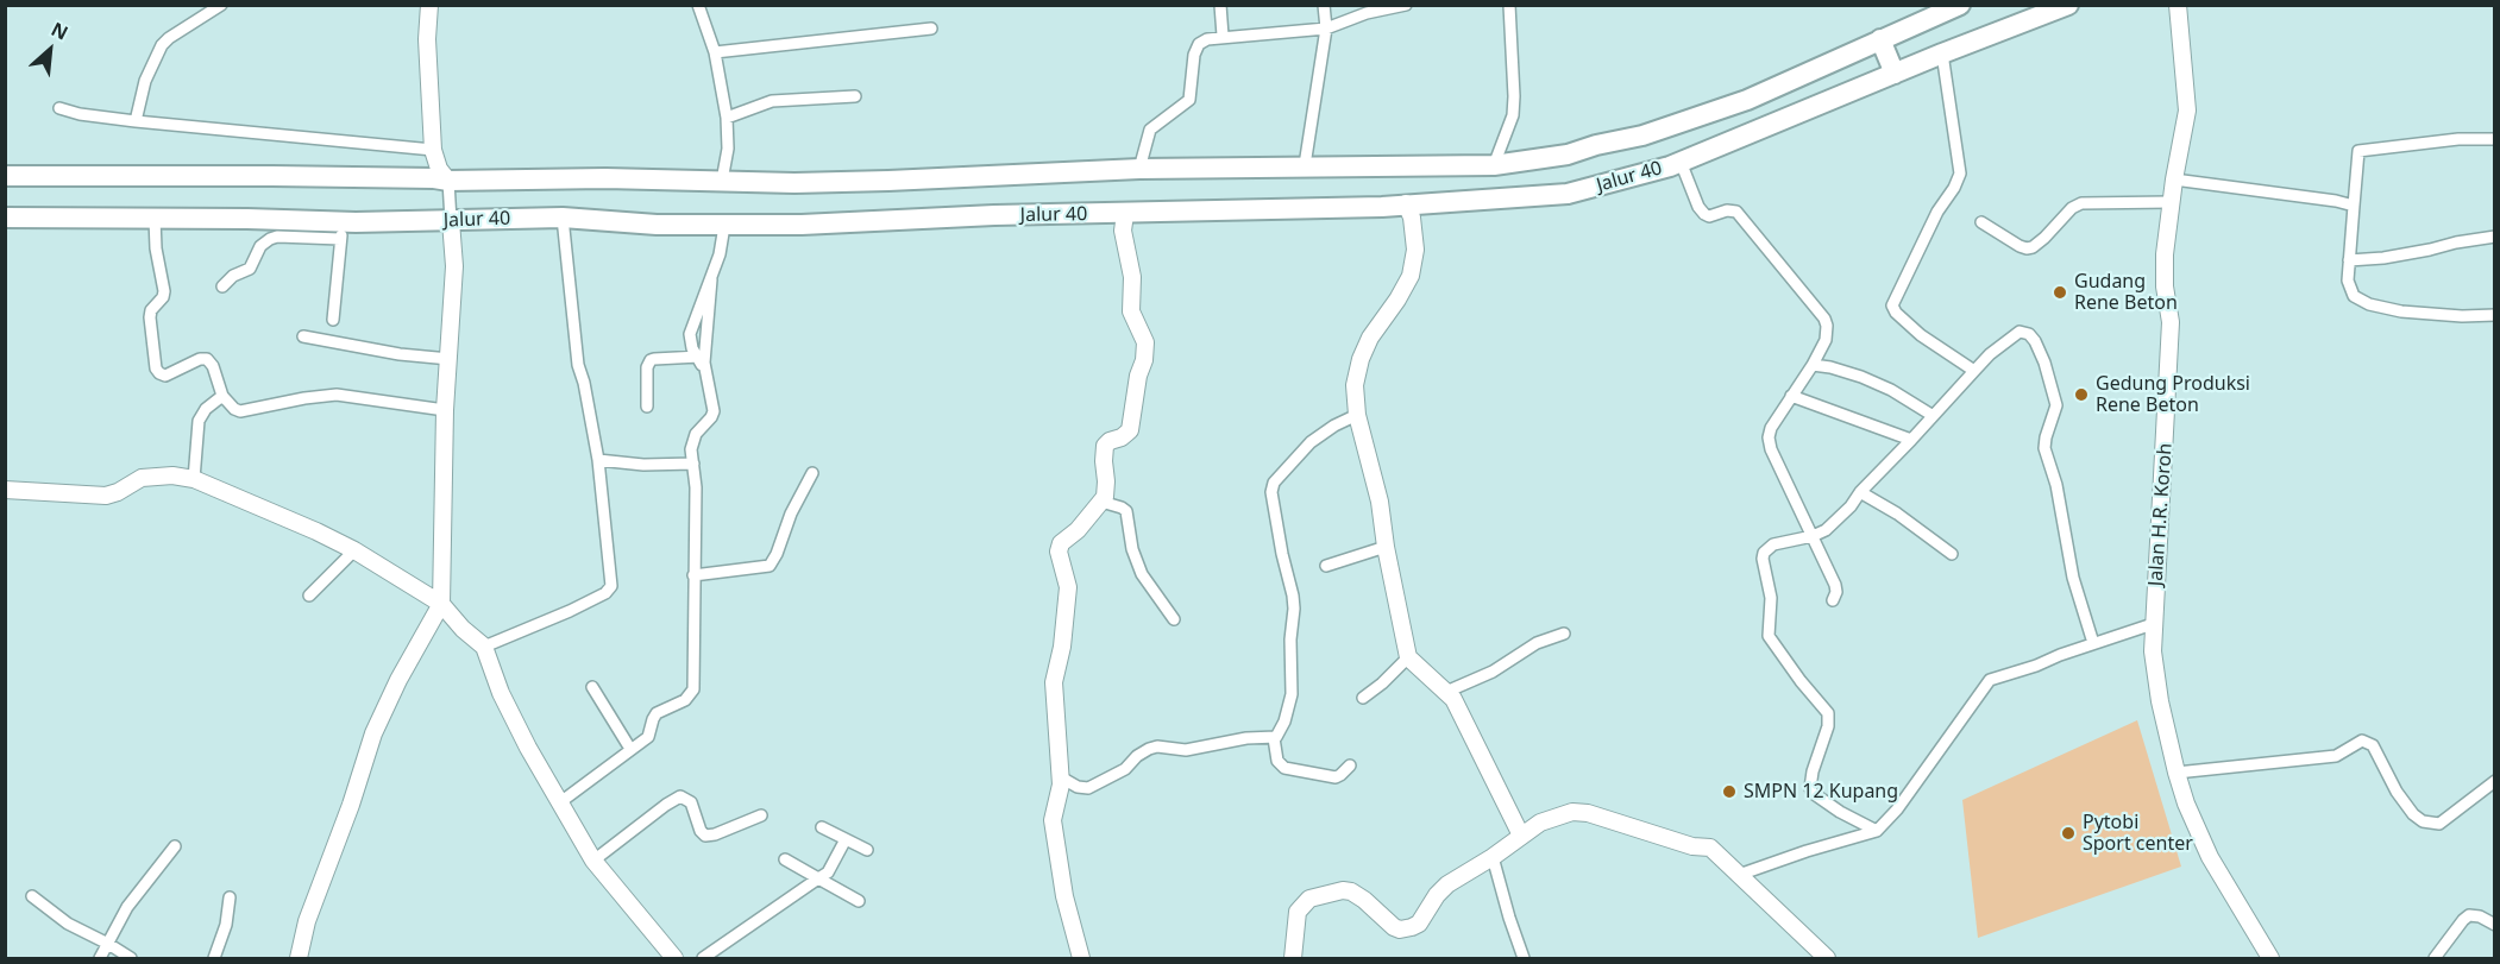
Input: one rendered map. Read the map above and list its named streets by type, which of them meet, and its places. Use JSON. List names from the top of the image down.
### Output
{
  "streets": {
    "highway": ["Jalur 40"],
    "street": ["Jalan H.R. Koroh"]
  },
  "places": [
    "Gudang Rene Beton",
    "Gedung Produksi Rene Beton",
    "SMPN 12 Kupang",
    "Pytobi Sport center"
  ],
  "north": "top right"
}
